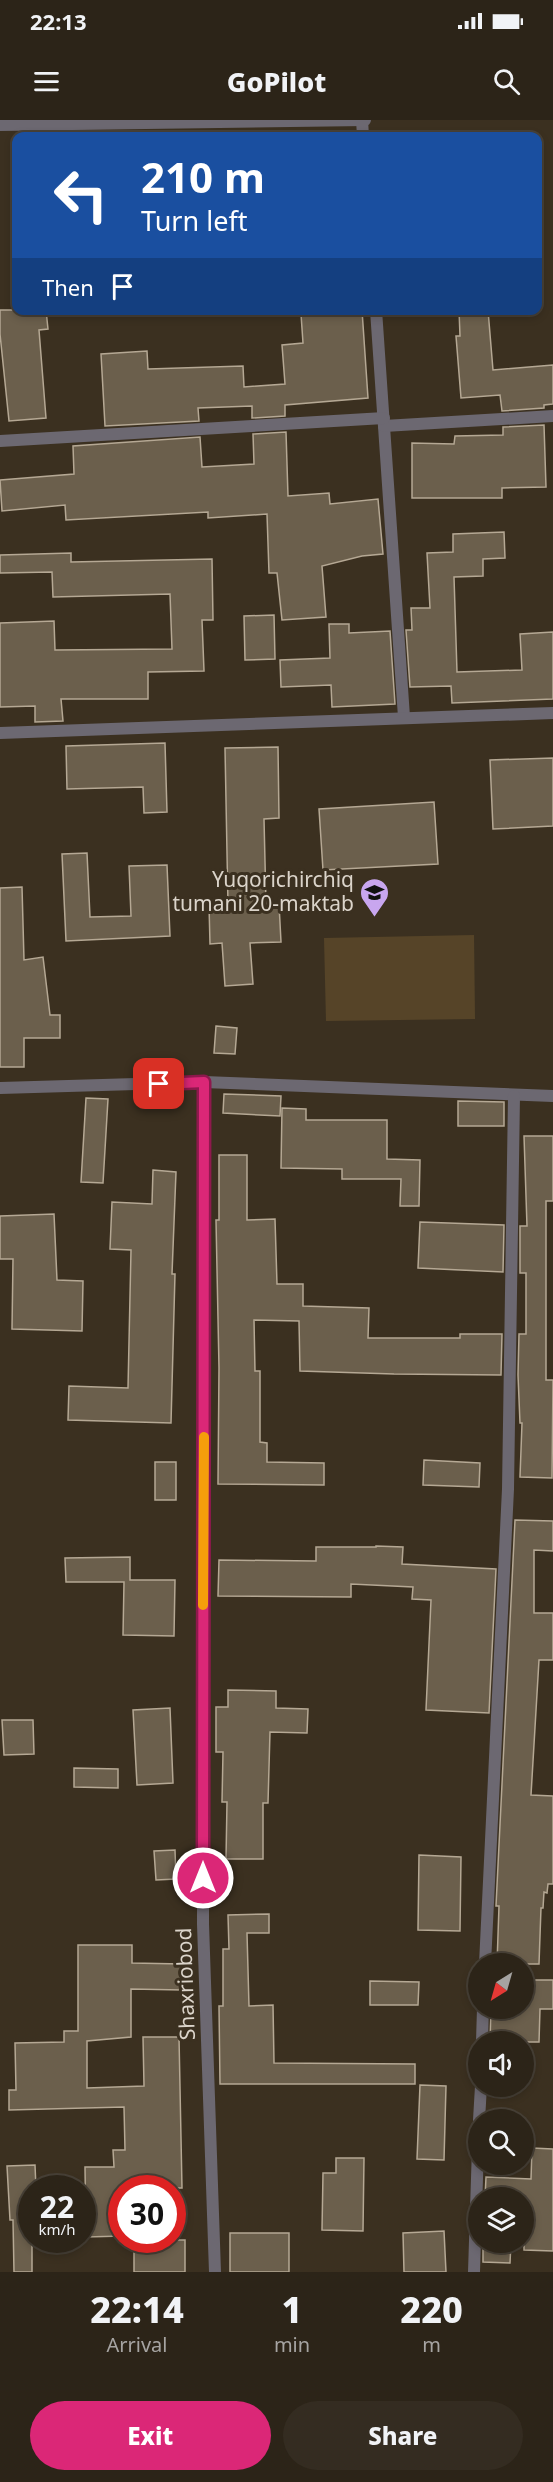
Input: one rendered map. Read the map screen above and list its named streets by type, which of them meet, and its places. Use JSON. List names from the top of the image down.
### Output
{
  "streets": {
    "street": ["Shaxriobod"]
  },
  "places": {
    "school or university": ["Yuqorichirchiq tumani 20-maktab"]
  },
  "north": "bottom left",
  "page": {
    "status": "22:13",
    "header": "GoPilot",
    "turn": ["210 m", "Turn left"],
    "then": "Then",
    "speed": "22 km/h",
    "limit": "30",
    "eta": [
      "22:14",
      "Arrival",
      "1",
      "min",
      "220",
      "m"
    ],
    "buttons": ["Exit", "Share"]
  }
}
